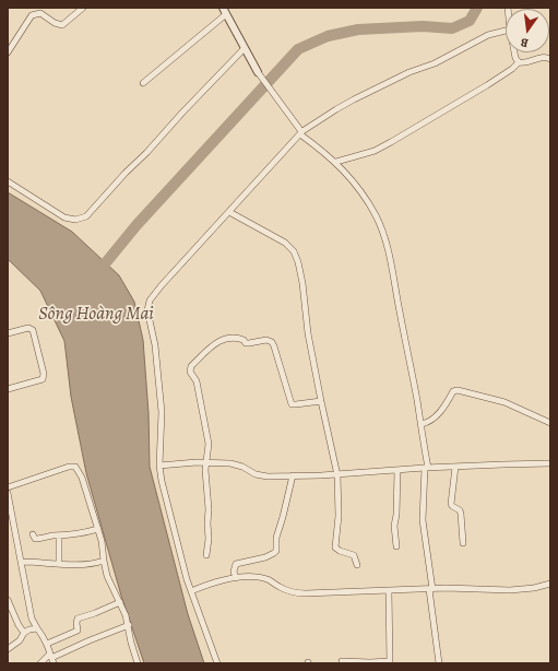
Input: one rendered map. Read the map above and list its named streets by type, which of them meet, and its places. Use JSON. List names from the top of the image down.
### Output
{
  "water": ["Sông Hoàng Mai"],
  "north": "bottom"
}
